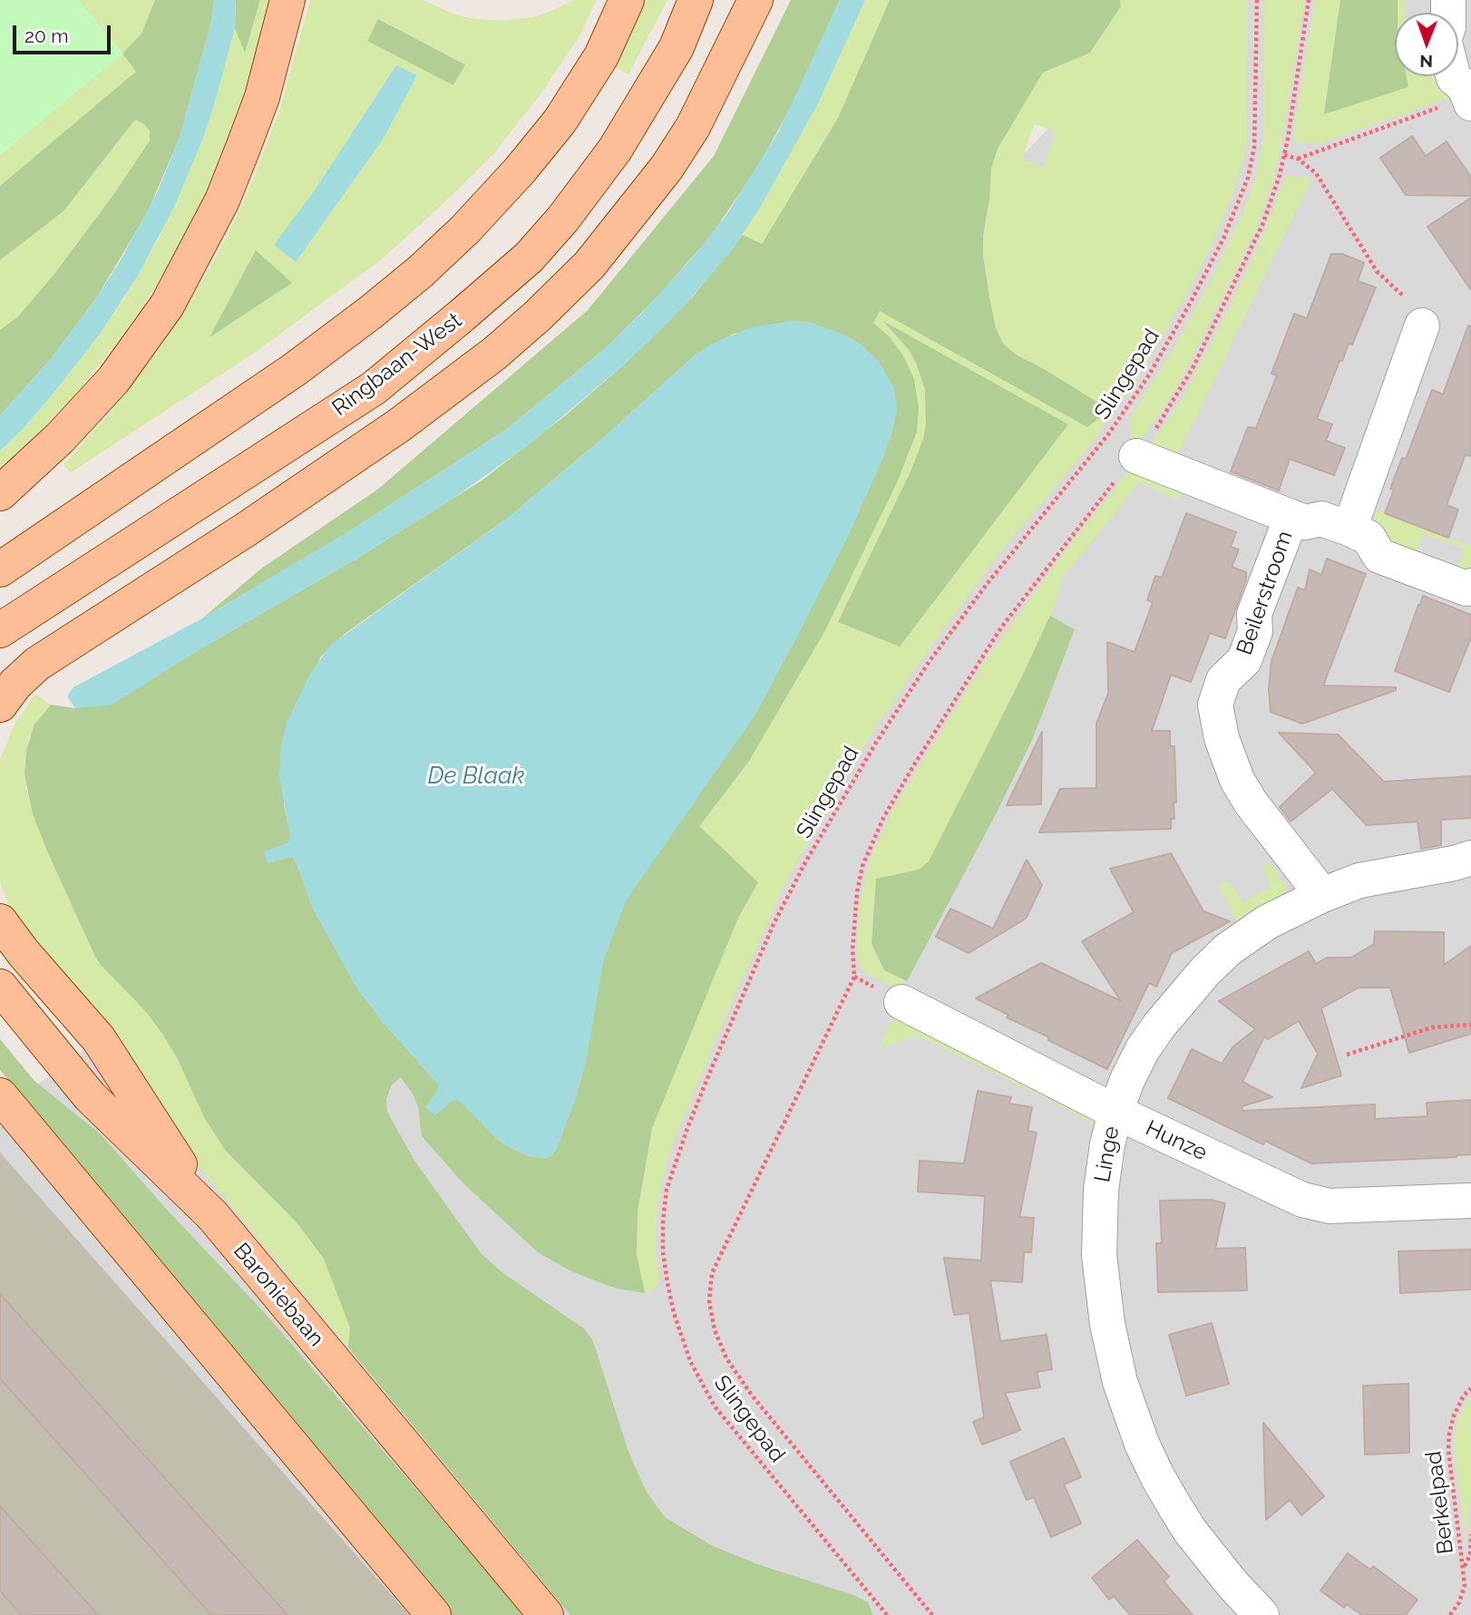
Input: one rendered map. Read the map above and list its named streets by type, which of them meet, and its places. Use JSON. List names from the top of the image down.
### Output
{
  "streets": {
    "main road": ["Ringbaan-West", "Baroniebaan"],
    "street": ["Beilerstroom", "Hunze", "Linge"],
    "path": ["Slingepad", "Berkelpad"]
  },
  "crossings": [
    ["Beilerstroom", "Linge"],
    ["Hunze", "Linge"]
  ],
  "water": ["De Blaak"],
  "scale_bar": "20 m",
  "north": "bottom"
}
